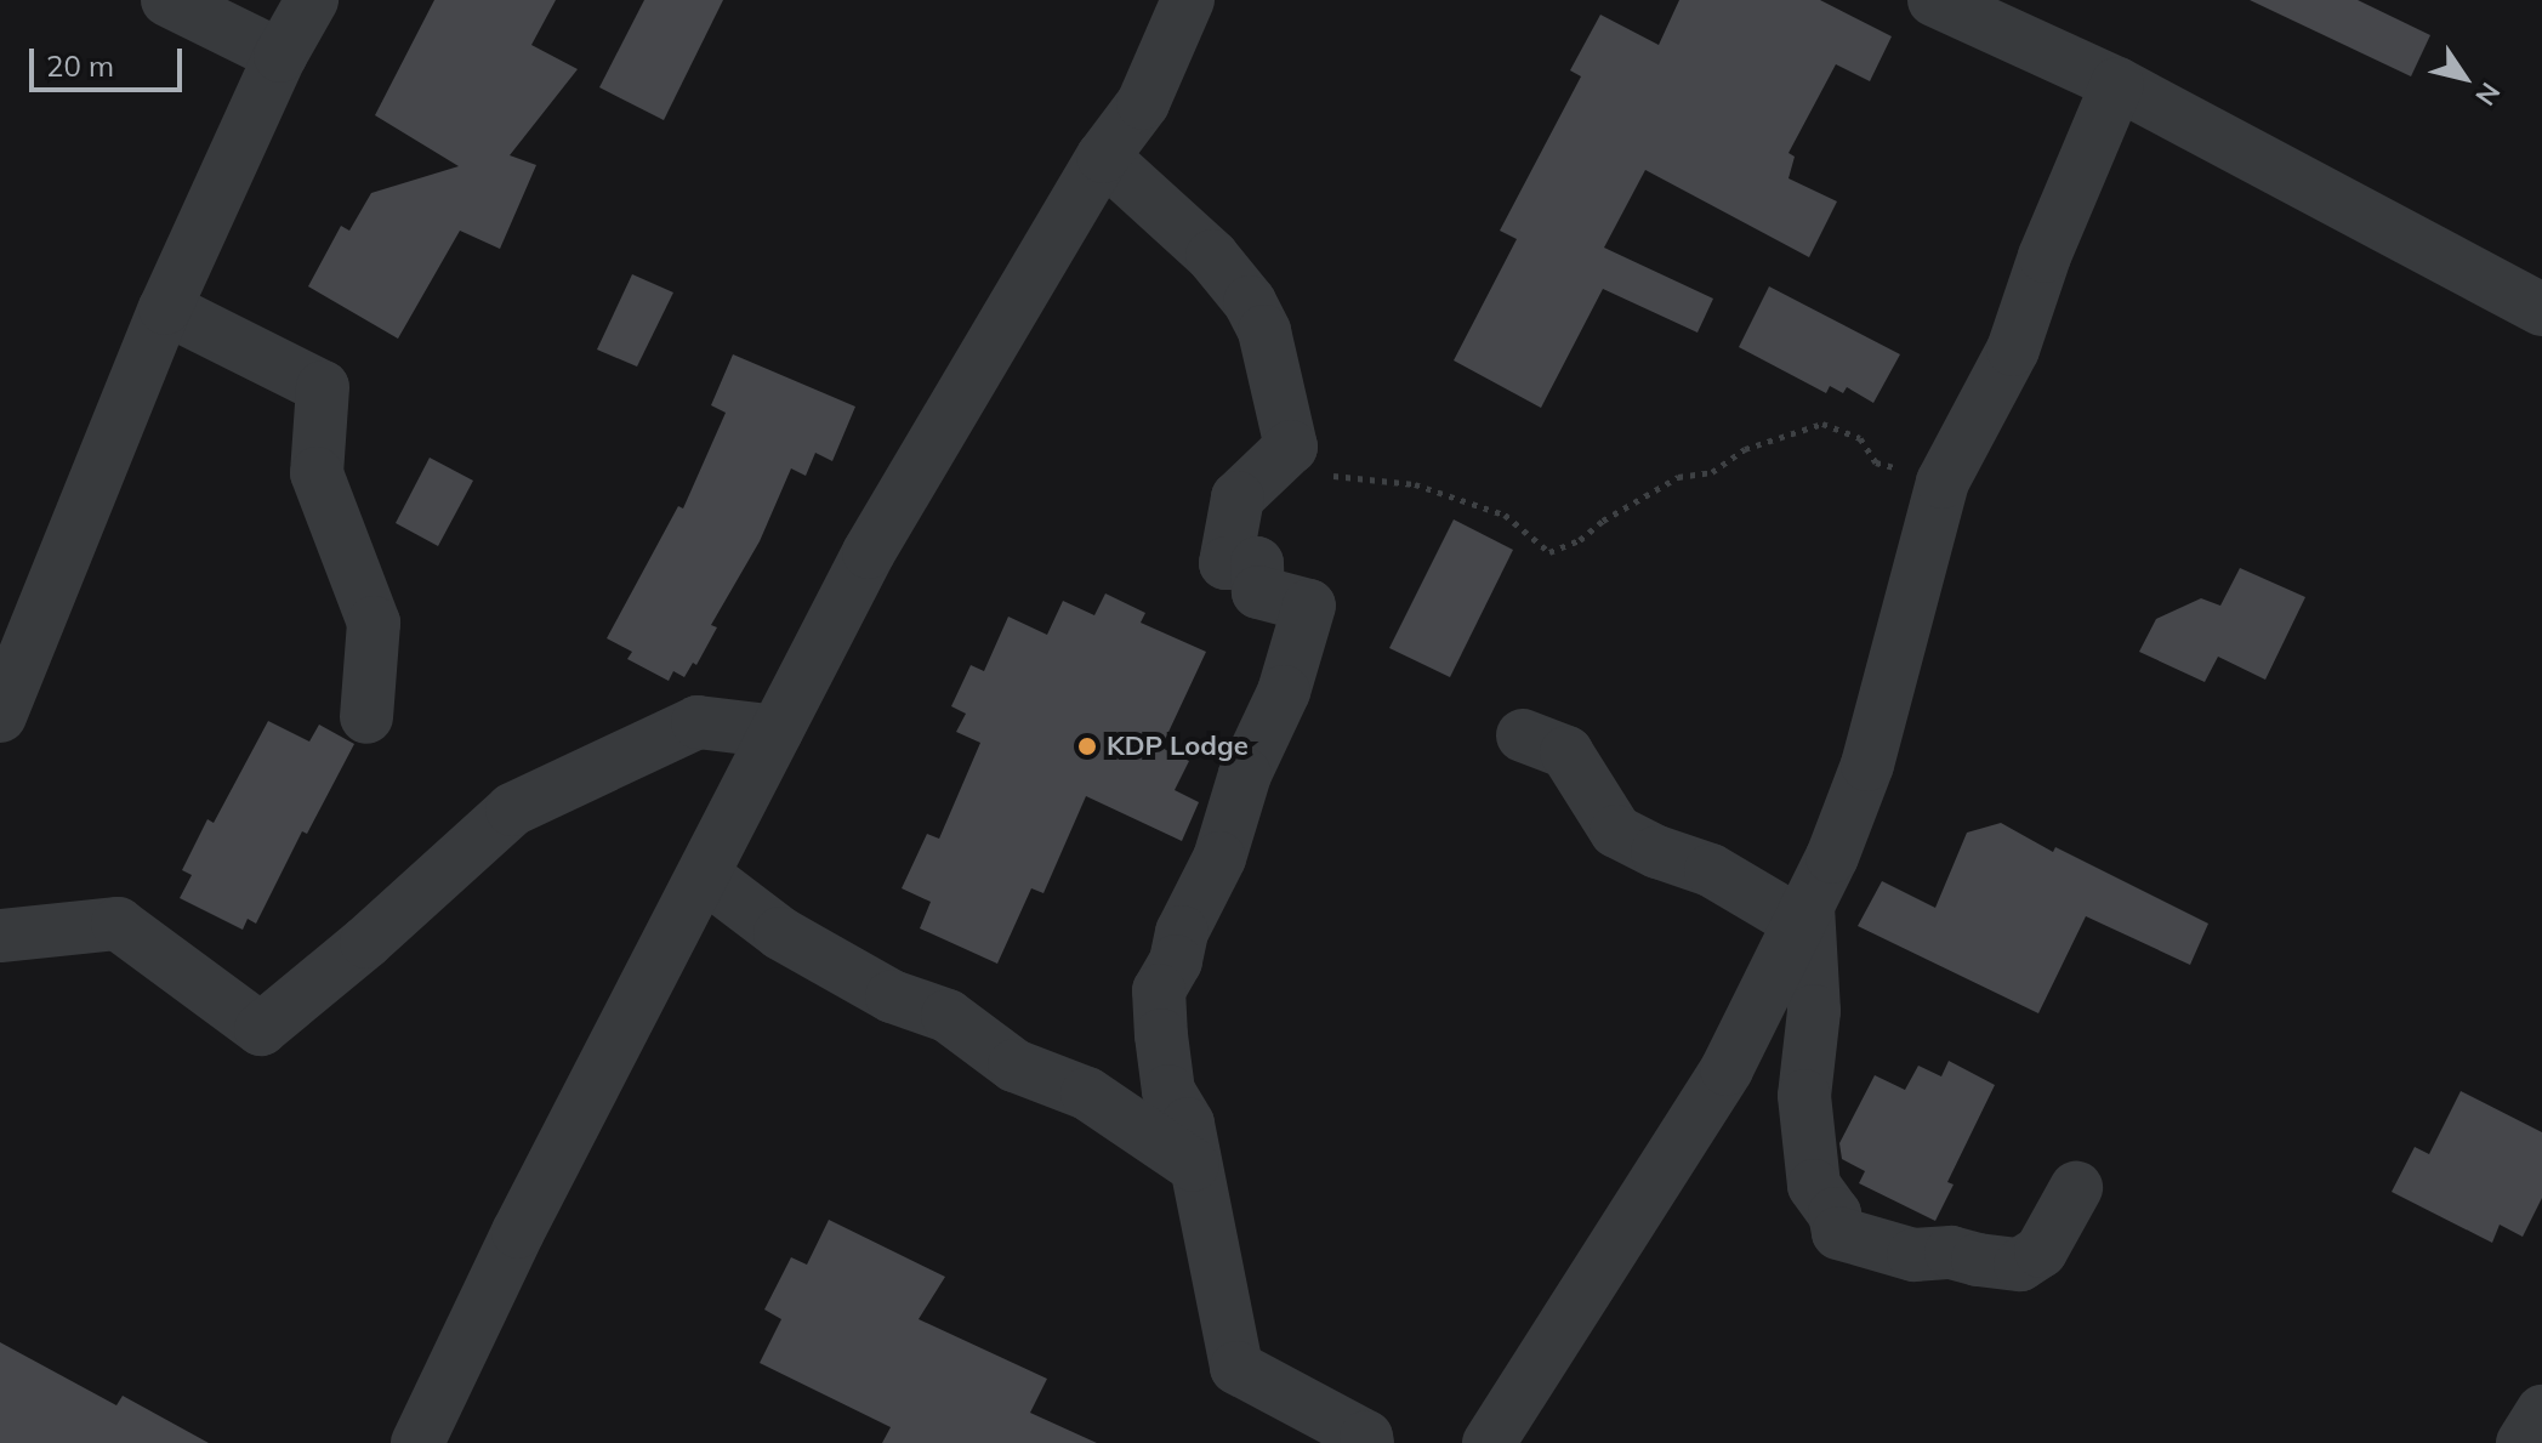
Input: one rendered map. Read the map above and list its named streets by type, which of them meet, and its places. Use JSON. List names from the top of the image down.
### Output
{
  "places": ["KDP Lodge"],
  "scale_bar": "20 m",
  "north": "bottom right"
}
